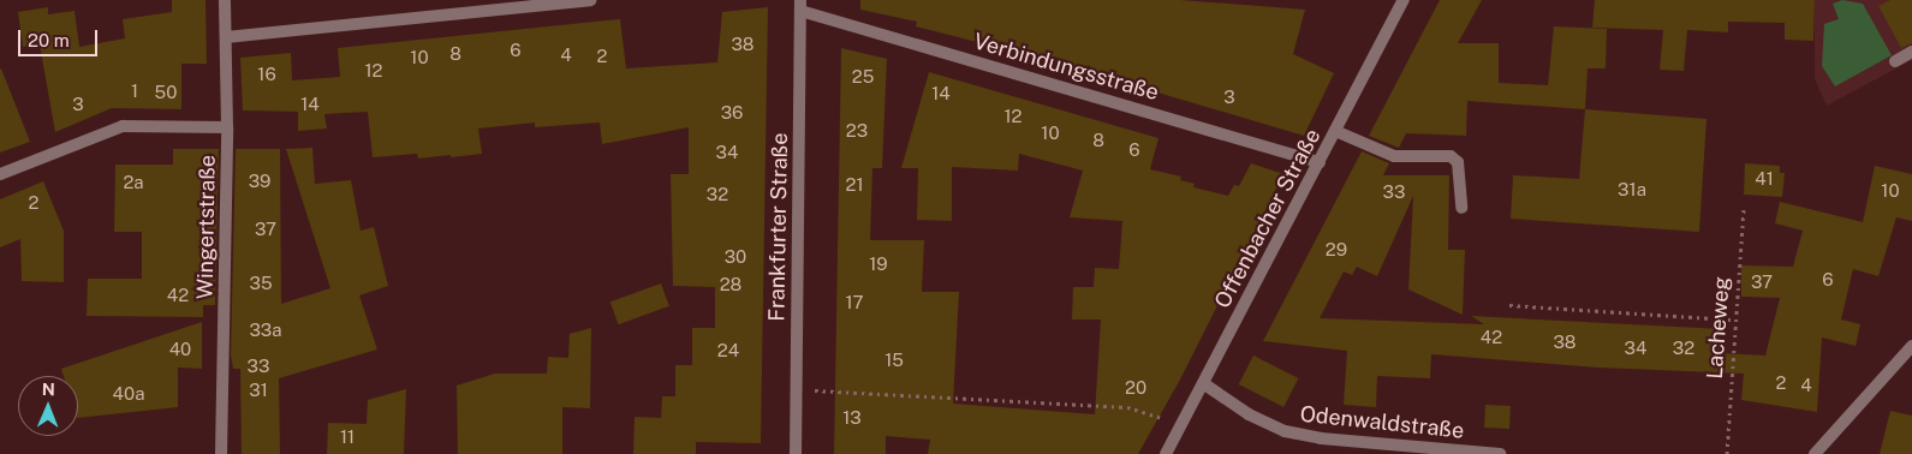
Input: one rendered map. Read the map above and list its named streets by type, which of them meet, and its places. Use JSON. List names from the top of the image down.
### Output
{
  "streets": {
    "street": [
      "Verbindungsstraße",
      "Offenbacher Straße",
      "Wingertstraße",
      "Frankfurter Straße",
      "Odenwaldstraße"
    ],
    "path": ["Lacheweg"]
  },
  "crossings": [
    ["Verbindungsstraße", "Offenbacher Straße"],
    ["Verbindungsstraße", "Frankfurter Straße"],
    ["Offenbacher Straße", "Odenwaldstraße"]
  ],
  "house_numbers": [
    "38",
    "6",
    "8",
    "4",
    "2",
    "10",
    "12",
    "16",
    "25",
    "1",
    "50",
    "14",
    "3",
    "3",
    "14",
    "36",
    "12",
    "23",
    "10",
    "8",
    "6",
    "34",
    "41",
    "39",
    "2a",
    "21",
    "31a",
    "10",
    "33",
    "32",
    "2",
    "37",
    "29",
    "30",
    "19",
    "6",
    "37",
    "35",
    "28",
    "42",
    "17",
    "33a",
    "42",
    "38",
    "34",
    "32",
    "40",
    "24",
    "15",
    "33",
    "2",
    "4",
    "20",
    "31",
    "40a",
    "13",
    "11"
  ],
  "scale_bar": "20 m",
  "north": "top"
}
